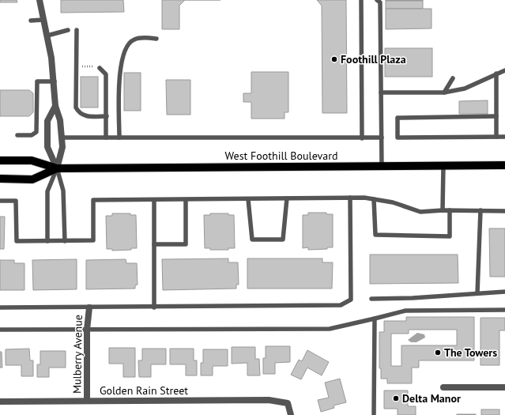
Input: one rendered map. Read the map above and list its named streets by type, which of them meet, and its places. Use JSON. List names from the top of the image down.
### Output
{
  "streets": {
    "main road": ["West Foothill Boulevard"],
    "street": ["Mulberry Avenue", "Golden Rain Street"]
  },
  "crossings": [
    ["Mulberry Avenue", "Golden Rain Street"]
  ],
  "places": ["Foothill Plaza", "The Towers", "Delta Manor"]
}
